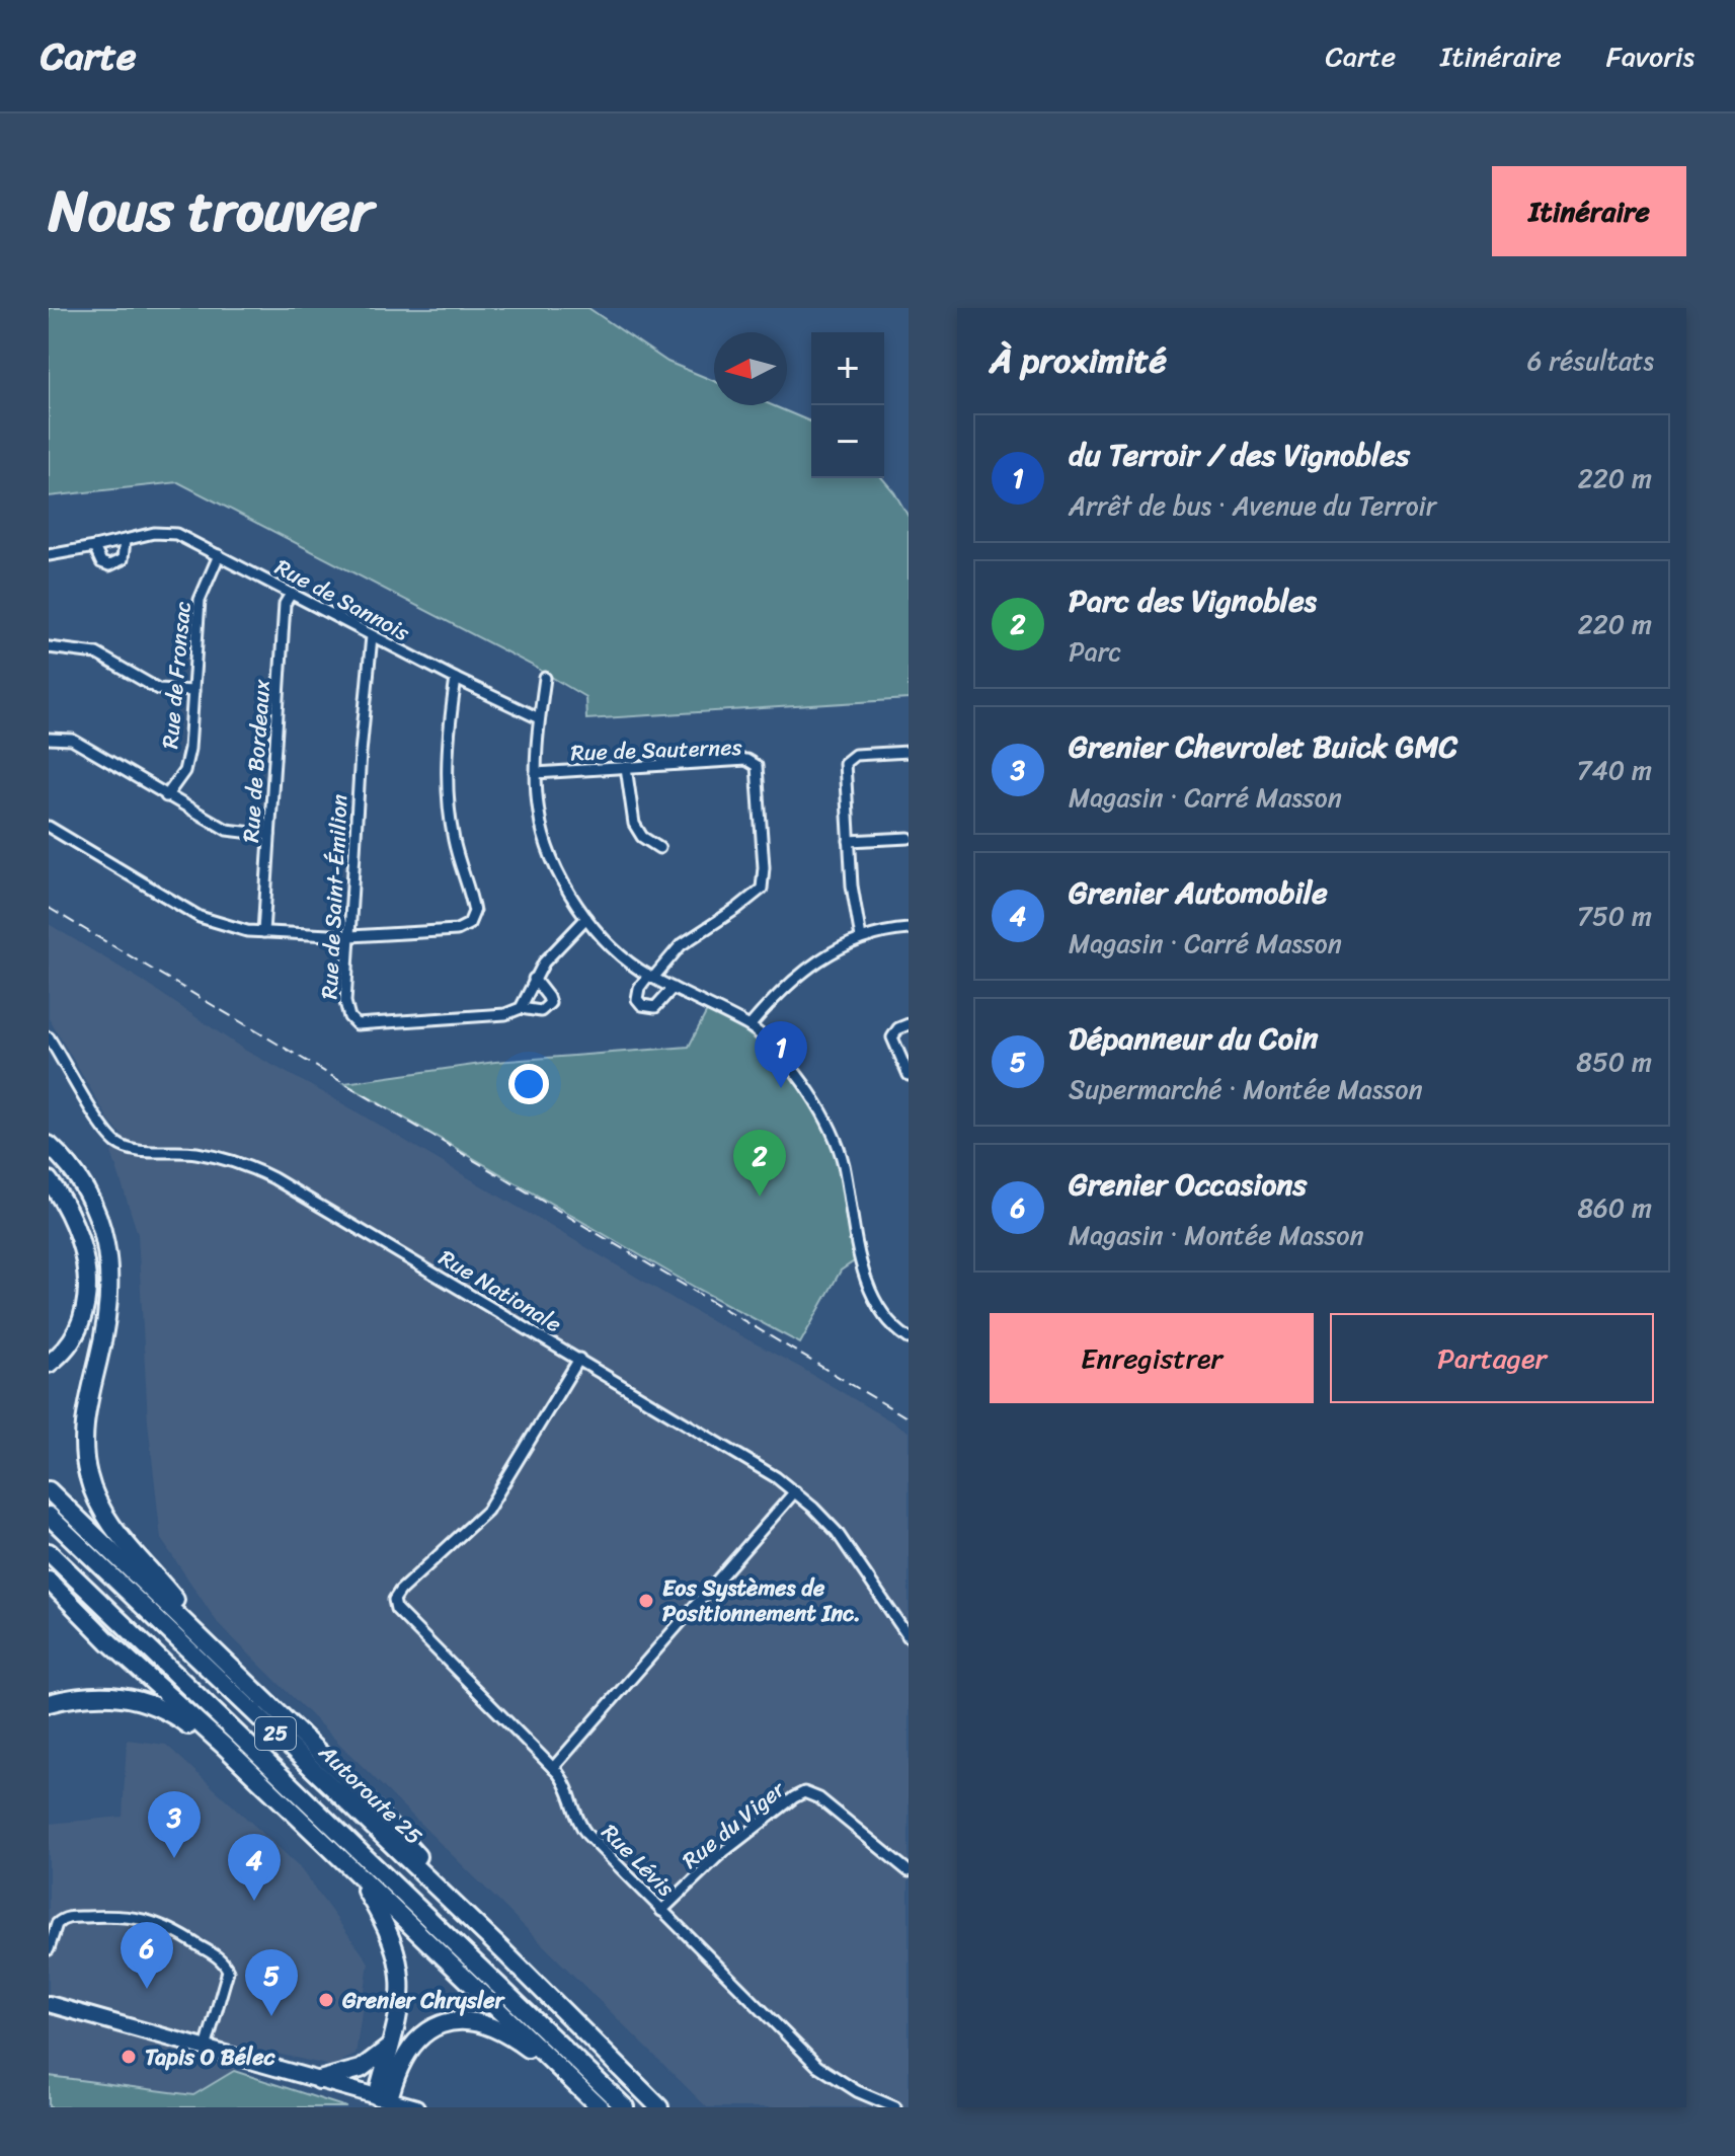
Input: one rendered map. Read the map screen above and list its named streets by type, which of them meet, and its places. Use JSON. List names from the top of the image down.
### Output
{
  "streets": {
    "highway": ["25", "Autoroute 25"],
    "street": [
      "Rue de Sannois",
      "Rue de Fronsac",
      "Rue de Sauternes",
      "Rue de Bordeaux",
      "Rue de Saint-Émilion",
      "Rue Nationale",
      "Rue du Viger",
      "Rue Lévis"
    ]
  },
  "crossings": [
    ["Rue de Sannois", "Rue de Fronsac"],
    ["Rue de Sannois", "Rue de Bordeaux"],
    ["Rue de Sannois", "Rue de Saint-Émilion"],
    ["Rue Nationale", "Rue Lévis"],
    ["Rue du Viger", "Rue Lévis"]
  ],
  "places": ["Eos Systèmes de Positionnement Inc.", "Grenier Chrysler", "Tapis O Bélec"],
  "north": "left",
  "page": {
    "header": "Carte",
    "nav": ["Carte", "Itinéraire", "Favoris"],
    "title": "Nous trouver",
    "buttons": [
      "Itinéraire",
      ["Enregistrer", "Partager"]
    ],
    "heading": ["À proximité", "6 résultats"],
    "map_buttons": ["+", "−"],
    "list": [
      {
        "mark": "1",
        "name": "du Terroir / des Vignobles",
        "note": "Arrêt de bus · Avenue du Terroir",
        "value": "220 m"
      },
      {
        "mark": "2",
        "name": "Parc des Vignobles",
        "note": "Parc",
        "value": "220 m"
      },
      {
        "mark": "3",
        "name": "Grenier Chevrolet Buick GMC",
        "note": "Magasin · Carré Masson",
        "value": "740 m"
      },
      {
        "mark": "4",
        "name": "Grenier Automobile",
        "note": "Magasin · Carré Masson",
        "value": "750 m"
      },
      {
        "mark": "5",
        "name": "Dépanneur du Coin",
        "note": "Supermarché · Montée Masson",
        "value": "850 m"
      },
      {
        "mark": "6",
        "name": "Grenier Occasions",
        "note": "Magasin · Montée Masson",
        "value": "860 m"
      }
    ],
    "pins": [
      "1",
      "2",
      "3",
      "4",
      "6",
      "5"
    ]
  }
}
